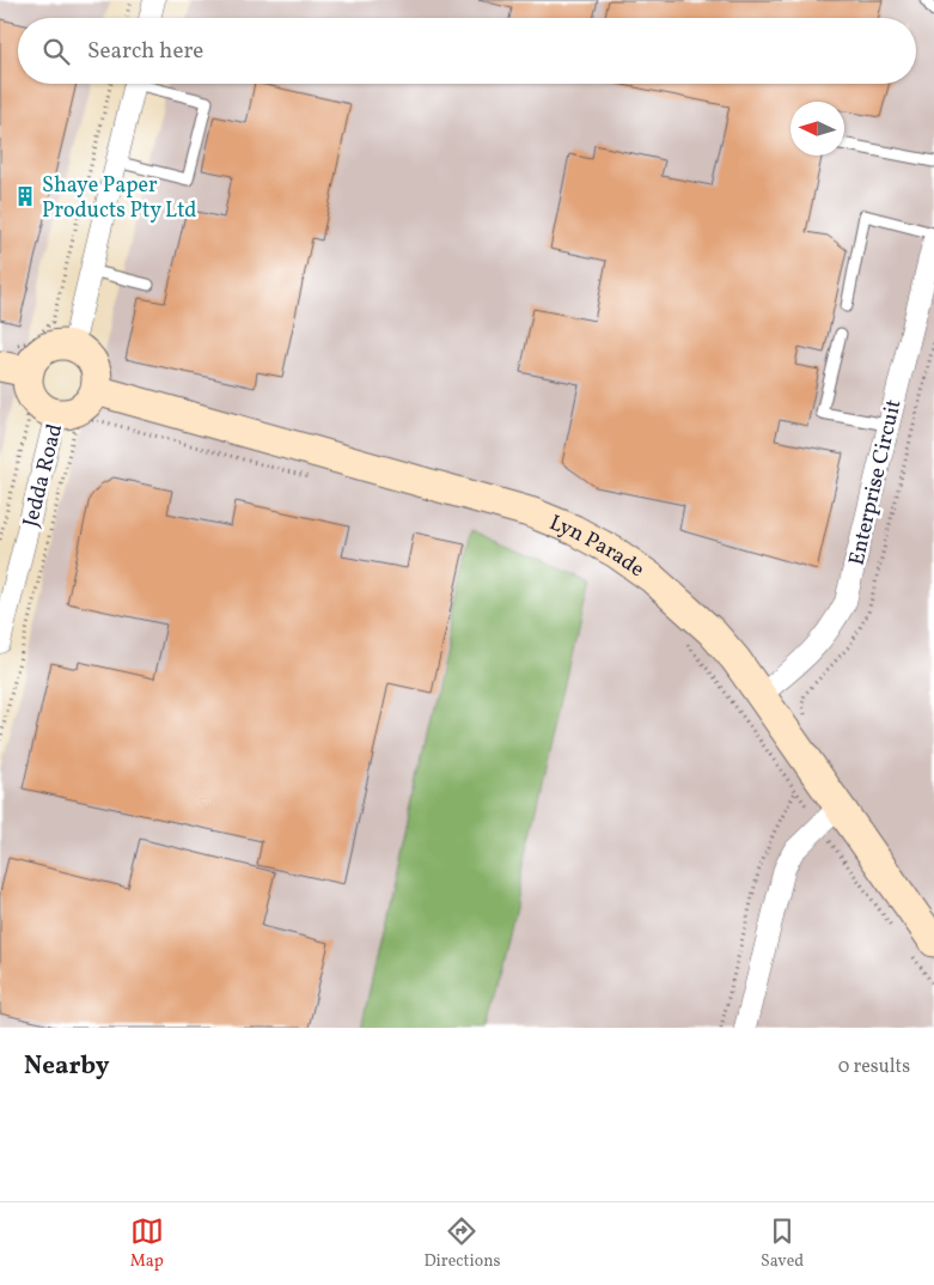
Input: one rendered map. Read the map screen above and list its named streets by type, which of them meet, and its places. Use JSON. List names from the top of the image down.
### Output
{
  "streets": {
    "street": ["Jedda Road", "Enterprise Circuit", "Lyn Parade"]
  },
  "crossings": [
    ["Jedda Road", "Lyn Parade"],
    ["Enterprise Circuit", "Lyn Parade"]
  ],
  "places": {
    "building": ["Shaye Paper Products Pty Ltd"]
  },
  "north": "left",
  "page": {
    "search": "Search here",
    "heading": ["Nearby", "0 results"],
    "nav": ["Map", "Directions", "Saved"]
  }
}
